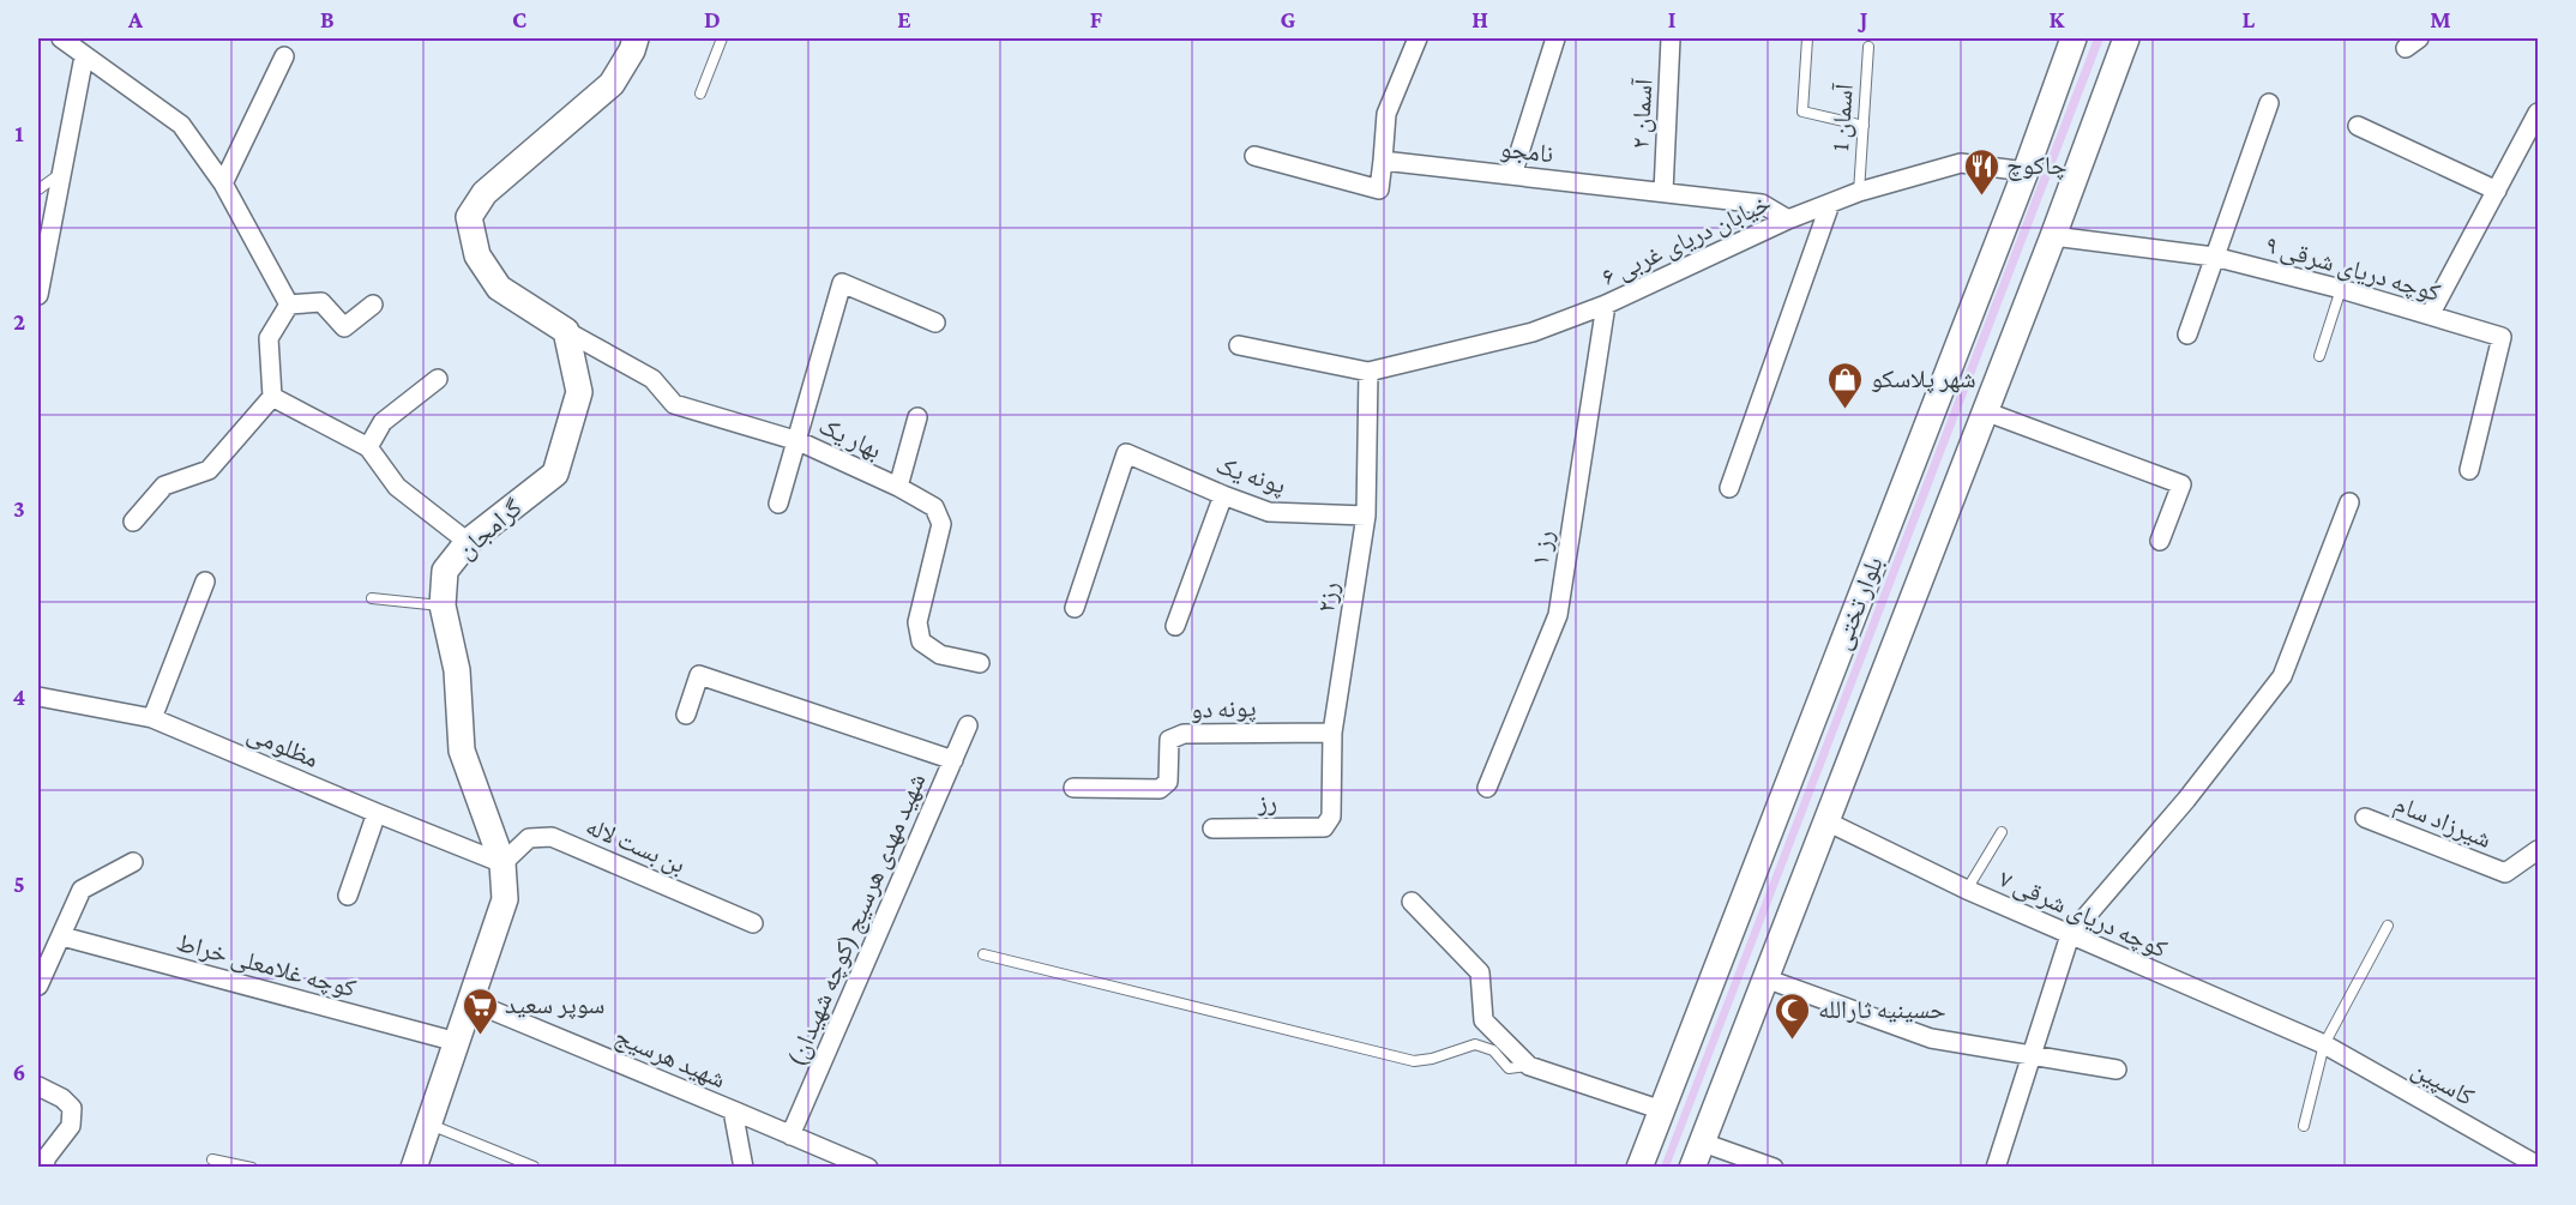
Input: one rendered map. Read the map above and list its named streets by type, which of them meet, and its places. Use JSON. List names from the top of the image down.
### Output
{
  "streets": {
    "main road": ["گرامجان", "بلوار تختی"],
    "street": [
      "آسمان ۲",
      "نامجو",
      "خیابان دریای غربی ۶",
      "کوچه دریای شرقی ۹",
      "بهار یک",
      "پونه یک",
      "رز ۱",
      "رز۲",
      "پونه دو",
      "مظلومی",
      "رز",
      "شیرزاد سام",
      "بن بست لاله",
      "کوچه دریای شرقی ۷",
      "شهید مهدی هرسیج (کوچه شهیدان)",
      "کوچه غلامعلی خراط",
      "شهید هرسیج",
      "کاسپين"
    ],
    "lane": ["آسمان 1"]
  },
  "crossings": [
    ["آسمان ۲", "نامجو"],
    ["آسمان 1", "خیابان دریای غربی ۶"],
    ["نامجو", "خیابان دریای غربی ۶"],
    ["خیابان دریای غربی ۶", "رز ۱"],
    ["خیابان دریای غربی ۶", "رز۲"],
    ["خیابان دریای غربی ۶", "بلوار تختی"],
    ["کوچه دریای شرقی ۹", "بلوار تختی"],
    ["بهار یک", "گرامجان"],
    ["پونه یک", "رز۲"],
    ["گرامجان", "مظلومی"],
    ["گرامجان", "بن بست لاله"],
    ["گرامجان", "کوچه غلامعلی خراط"],
    ["گرامجان", "شهید هرسیج"],
    ["رز۲", "پونه دو"],
    ["رز۲", "رز"],
    ["بلوار تختی", "کوچه دریای شرقی ۷"],
    ["مظلومی", "بن بست لاله"],
    ["کوچه دریای شرقی ۷", "کاسپين"],
    ["شهید مهدی هرسیج (کوچه شهیدان)", "شهید هرسیج"]
  ],
  "places": {
    "restaurant": ["چاکوچ"],
    "shop": ["شهر پلاسکو"],
    "supermarket": ["سوپر سعید"],
    "mosque": ["حسینیه ثارالله"]
  },
  "grid": {
    "columns": [
      "A",
      "B",
      "C",
      "D",
      "E",
      "F",
      "G",
      "H",
      "I",
      "J",
      "K",
      "L",
      "M"
    ],
    "rows": [
      "1",
      "2",
      "3",
      "4",
      "5",
      "6"
    ]
  }
}
